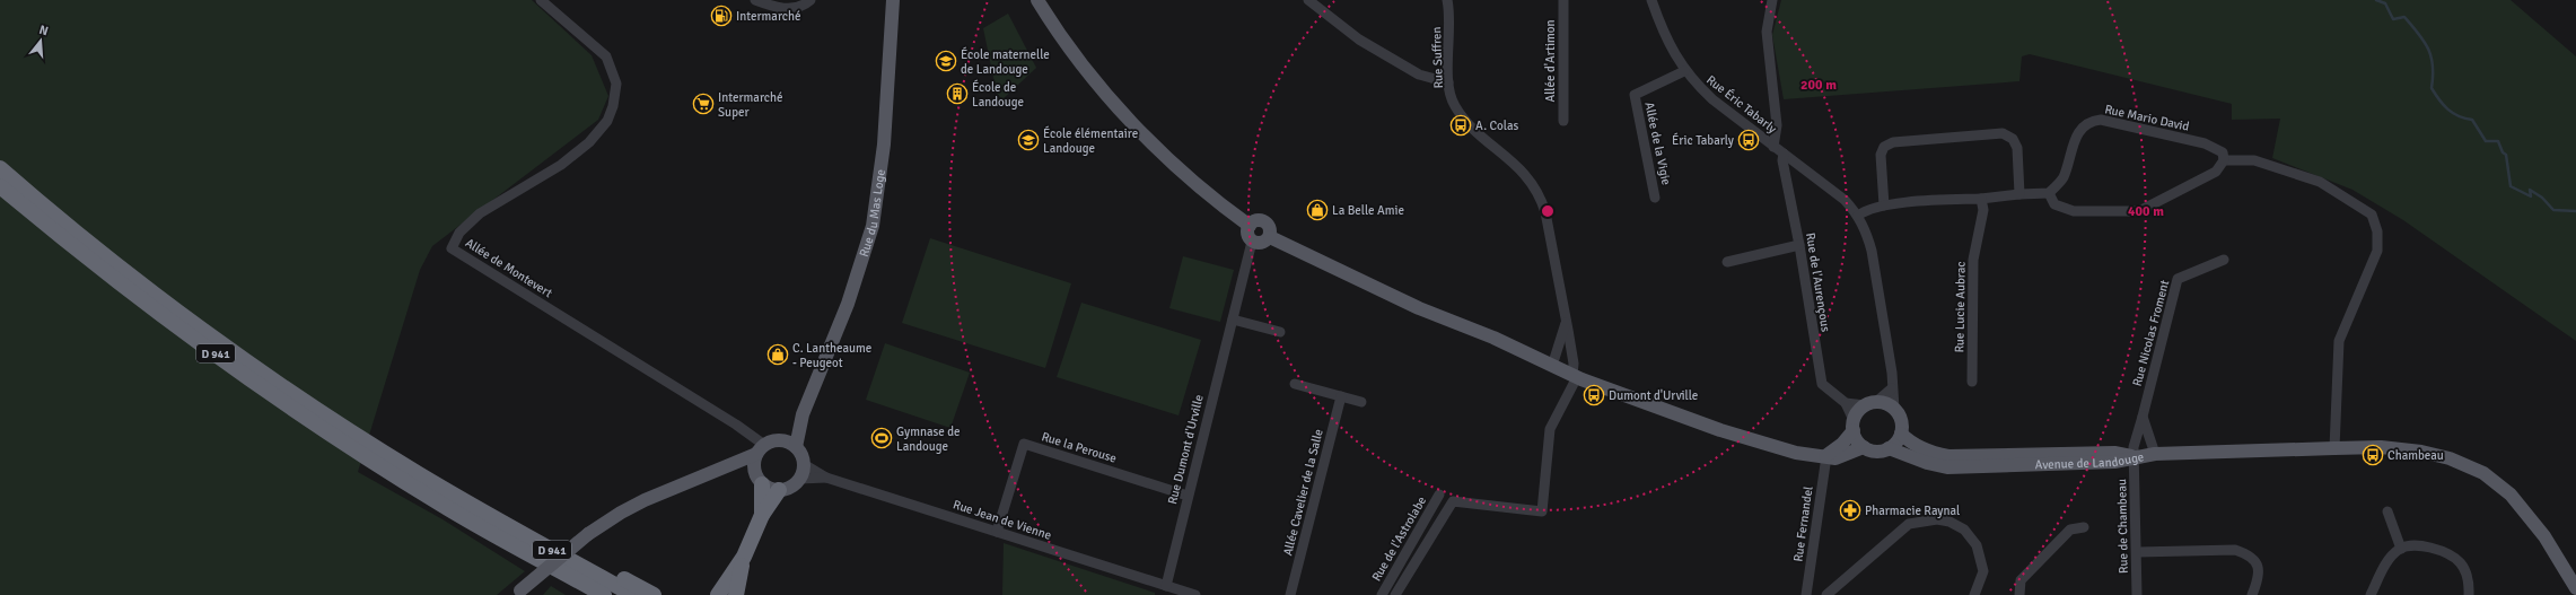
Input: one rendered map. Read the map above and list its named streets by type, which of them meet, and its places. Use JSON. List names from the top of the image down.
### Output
{
  "streets": {
    "highway": ["D 941"],
    "main road": ["Rue du Mas Loge", "Avenue de Landouge"],
    "street": [
      "Rue Suffren",
      "Allée d'Artimon",
      "Rue Éric Tabarly",
      "Rue Mario David",
      "Allée de la Vigie",
      "Allée de Montevert",
      "Rue de l'Aurençous",
      "Rue Lucie Aubrac",
      "Rue Nicolas Froment",
      "Rue la Perouse",
      "Rue Dumont d'Urville",
      "Allée Cavelier de la Salle",
      "Rue Jean de Vienne",
      "Rue Fernandel",
      "Rue de Chambeau",
      "Rue de l'Astrolabe"
    ]
  },
  "crossings": [
    ["Rue Suffren", "Rue de l'Astrolabe"],
    ["Rue Éric Tabarly", "Allée de la Vigie"],
    ["Rue Éric Tabarly", "Rue de l'Aurençous"],
    ["Rue Éric Tabarly", "Avenue de Landouge"],
    ["Rue du Mas Loge", "Allée de Montevert"],
    ["Rue du Mas Loge", "Rue Jean de Vienne"],
    ["Allée de Montevert", "Rue Jean de Vienne"],
    ["Rue de l'Aurençous", "Avenue de Landouge"],
    ["Rue Nicolas Froment", "Avenue de Landouge"],
    ["Rue Nicolas Froment", "Rue de Chambeau"],
    ["Rue la Perouse", "Rue Dumont d'Urville"],
    ["Rue la Perouse", "Rue Jean de Vienne"],
    ["Rue Dumont d'Urville", "Rue Jean de Vienne"],
    ["Avenue de Landouge", "Rue de Chambeau"]
  ],
  "places": {
    "fuel station": ["Intermarché"],
    "school or university": ["École maternelle de Landouge", "École élémentaire Landouge"],
    "building": ["École de Landouge"],
    "supermarket": ["Intermarché Super"],
    "bus stop": [
      "A. Colas",
      "Éric Tabarly",
      "Dumont d'Urville",
      "Chambeau"
    ],
    "shop": ["La Belle Amie", "C. Lantheaume - Peugeot"],
    "sports": ["Gymnase de Landouge"],
    "pharmacy": ["Pharmacie Raynal"]
  },
  "north": "top",
  "rings": ["200 m", "400 m"]
}
